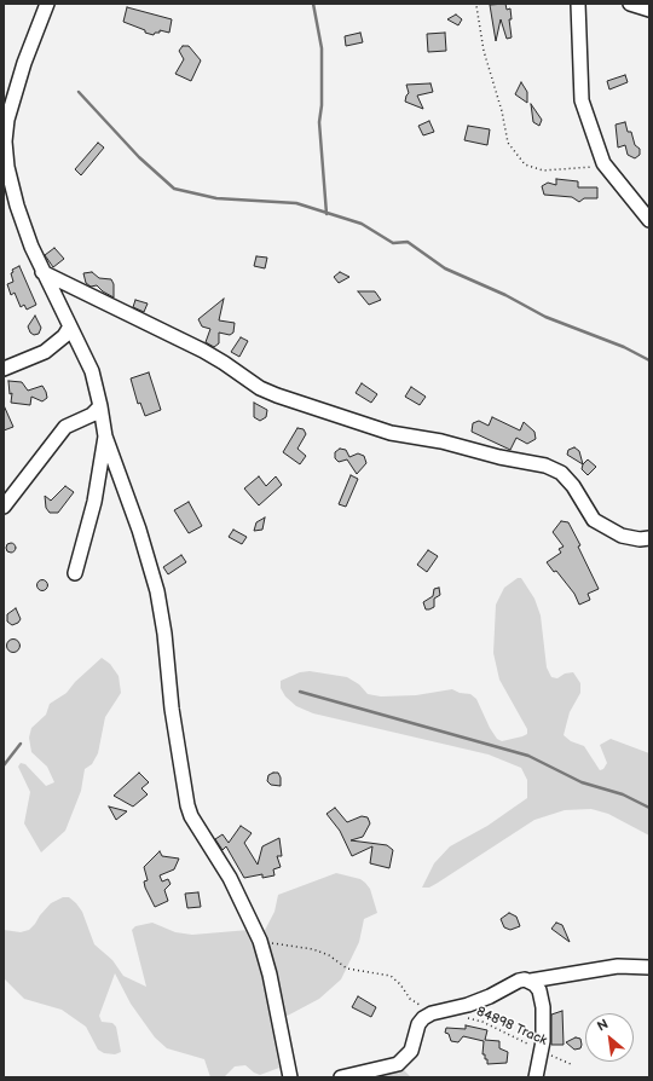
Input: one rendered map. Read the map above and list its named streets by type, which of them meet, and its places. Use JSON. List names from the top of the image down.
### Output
{
  "streets": {
    "path": ["84898 Track"]
  },
  "north": "top left"
}
